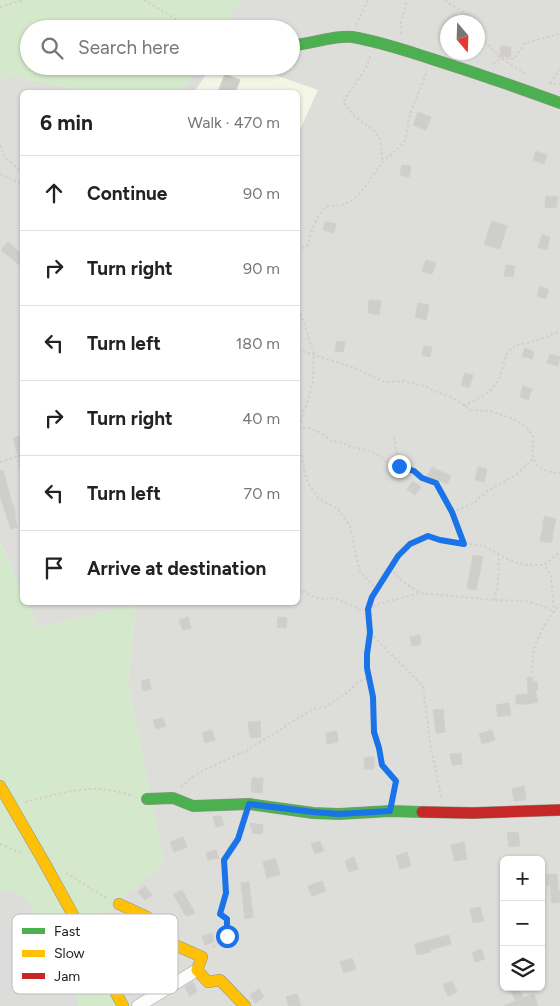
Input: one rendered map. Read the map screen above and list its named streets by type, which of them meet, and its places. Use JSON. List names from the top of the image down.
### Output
{
  "legend": ["Fast", "Slow", "Jam"],
  "north": "bottom",
  "page": {
    "search": "Search here",
    "heading": ["6 min", "Walk · 470 m"],
    "list": [
      ["Continue", "90 m"],
      ["Turn right", "90 m"],
      ["Turn left", "180 m"],
      ["Turn right", "40 m"],
      ["Turn left", "70 m"],
      "Arrive at destination"
    ],
    "map_buttons": ["+", "−"]
  }
}
